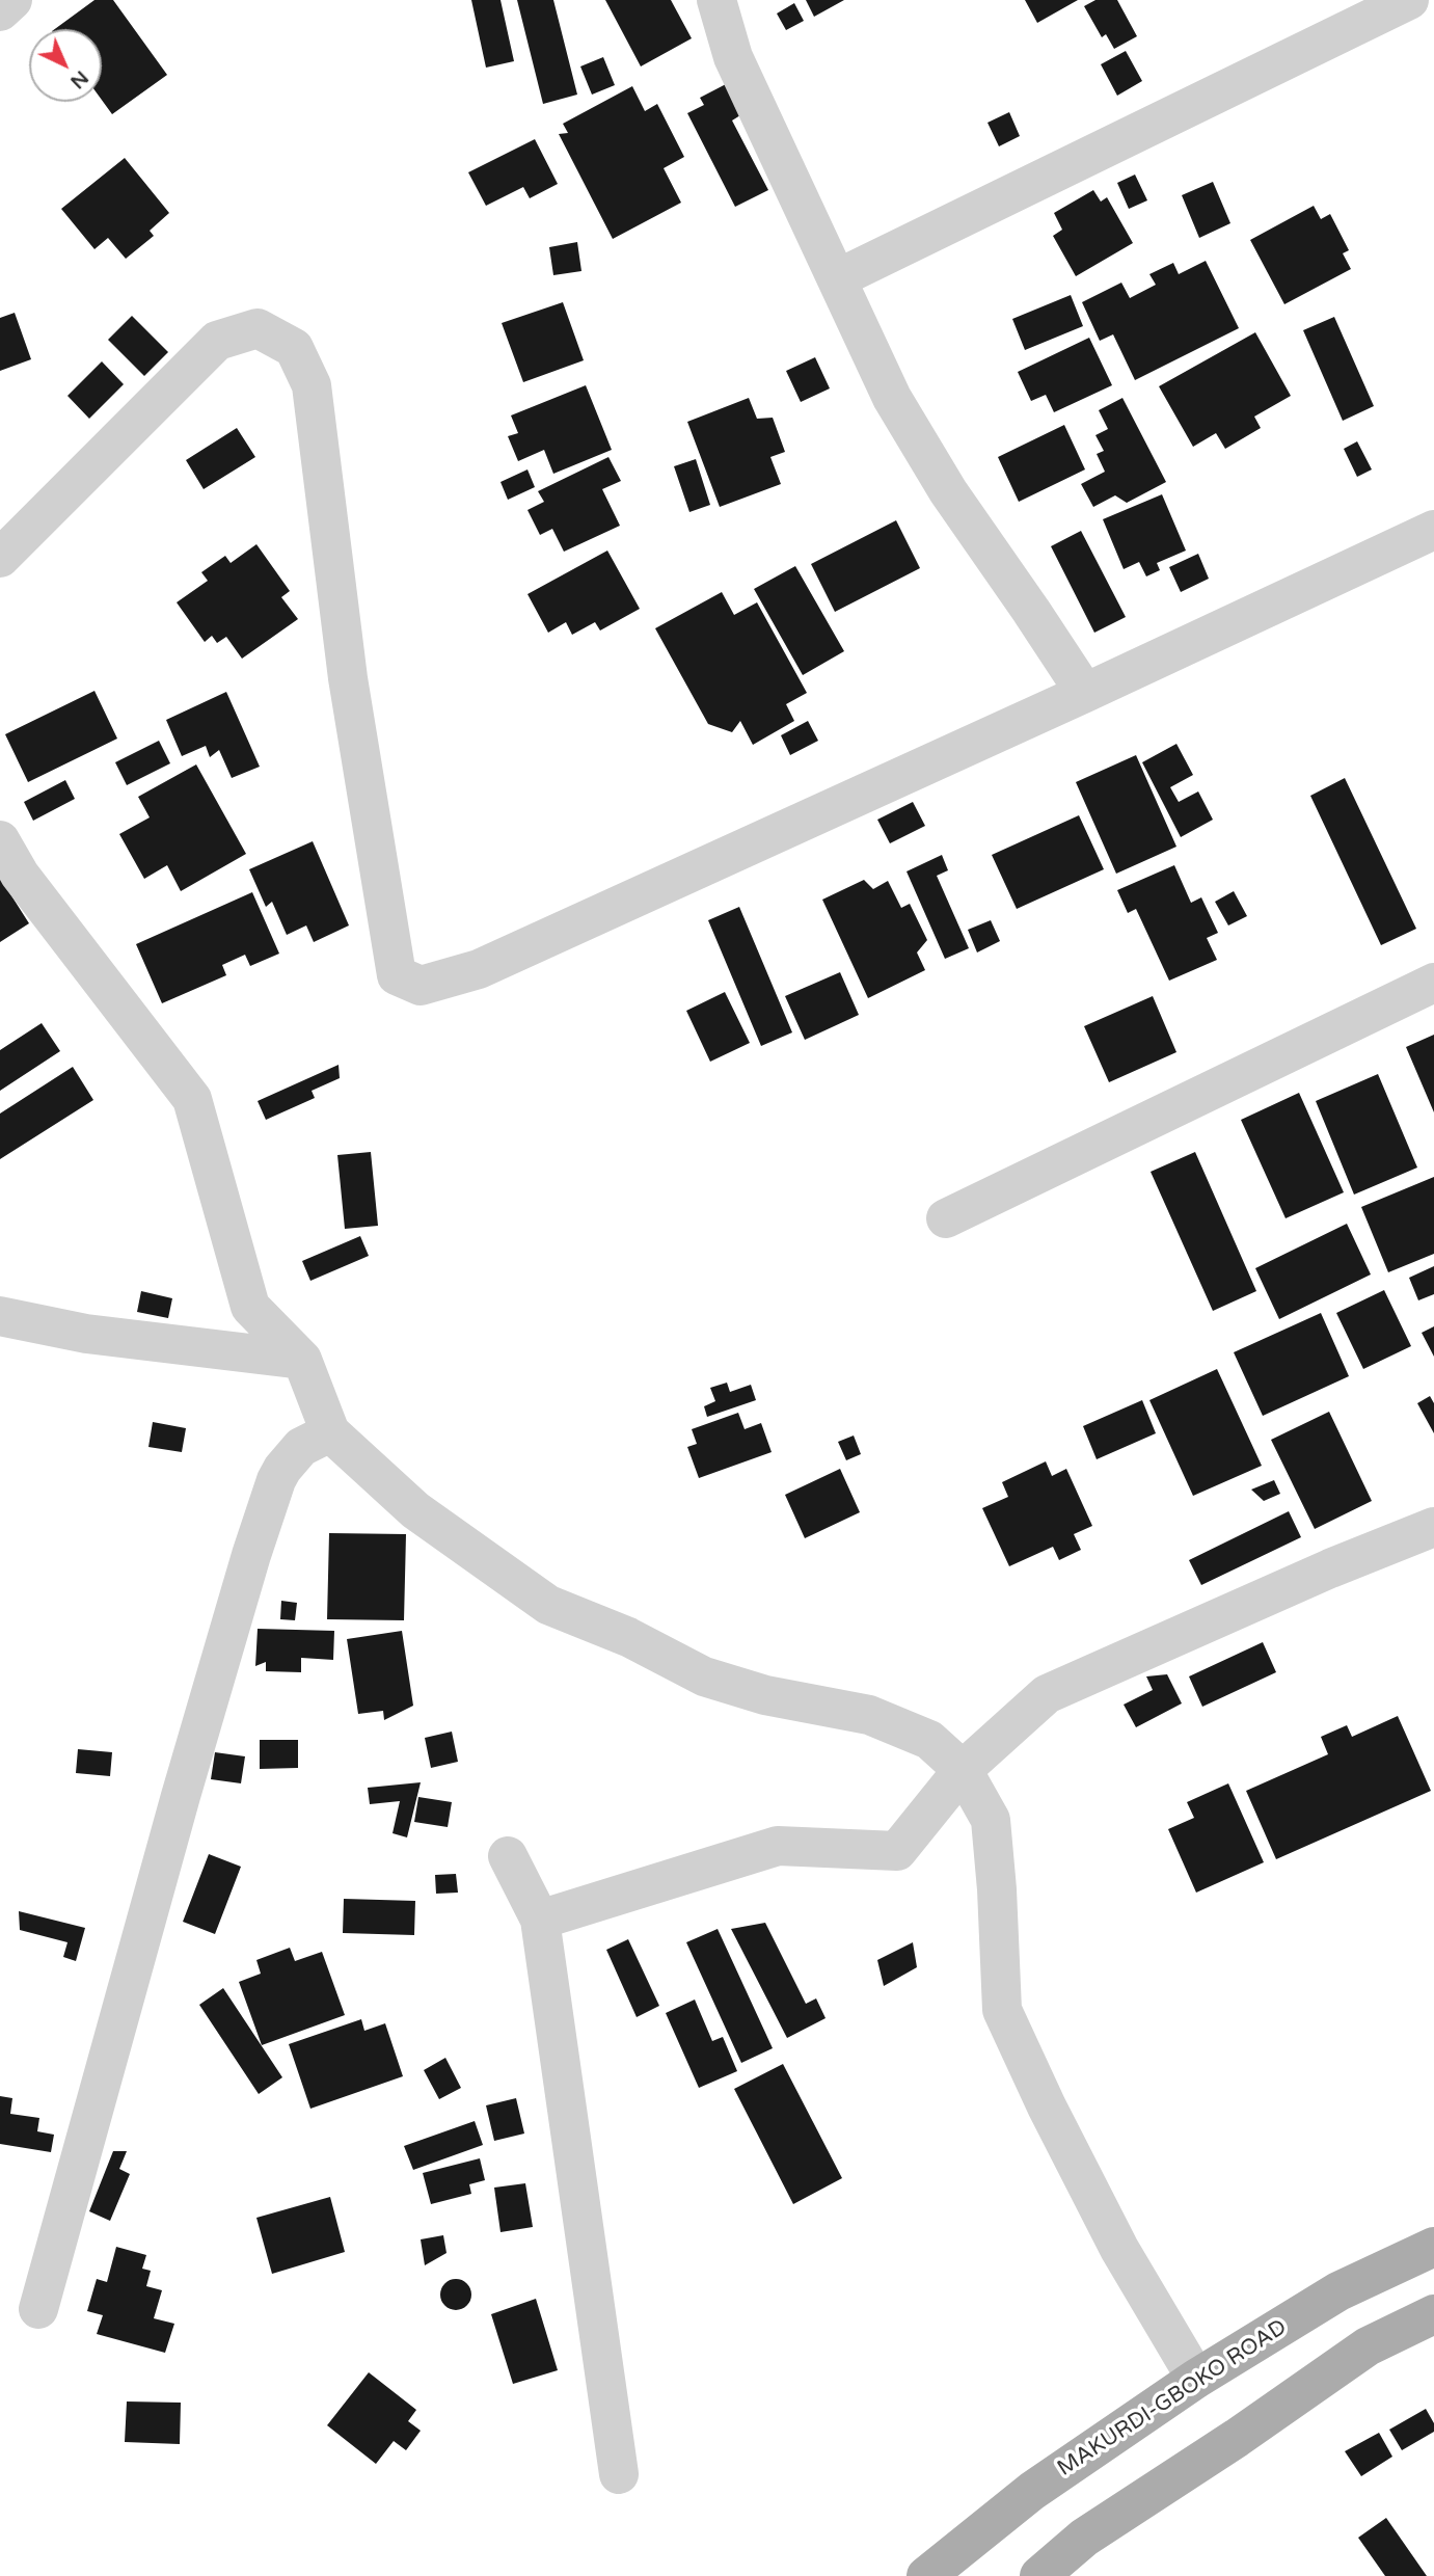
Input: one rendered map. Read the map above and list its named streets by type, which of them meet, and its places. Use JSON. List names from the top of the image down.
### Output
{
  "streets": {
    "main road": ["MAKURDI-GBOKO ROAD"]
  },
  "north": "bottom right"
}
